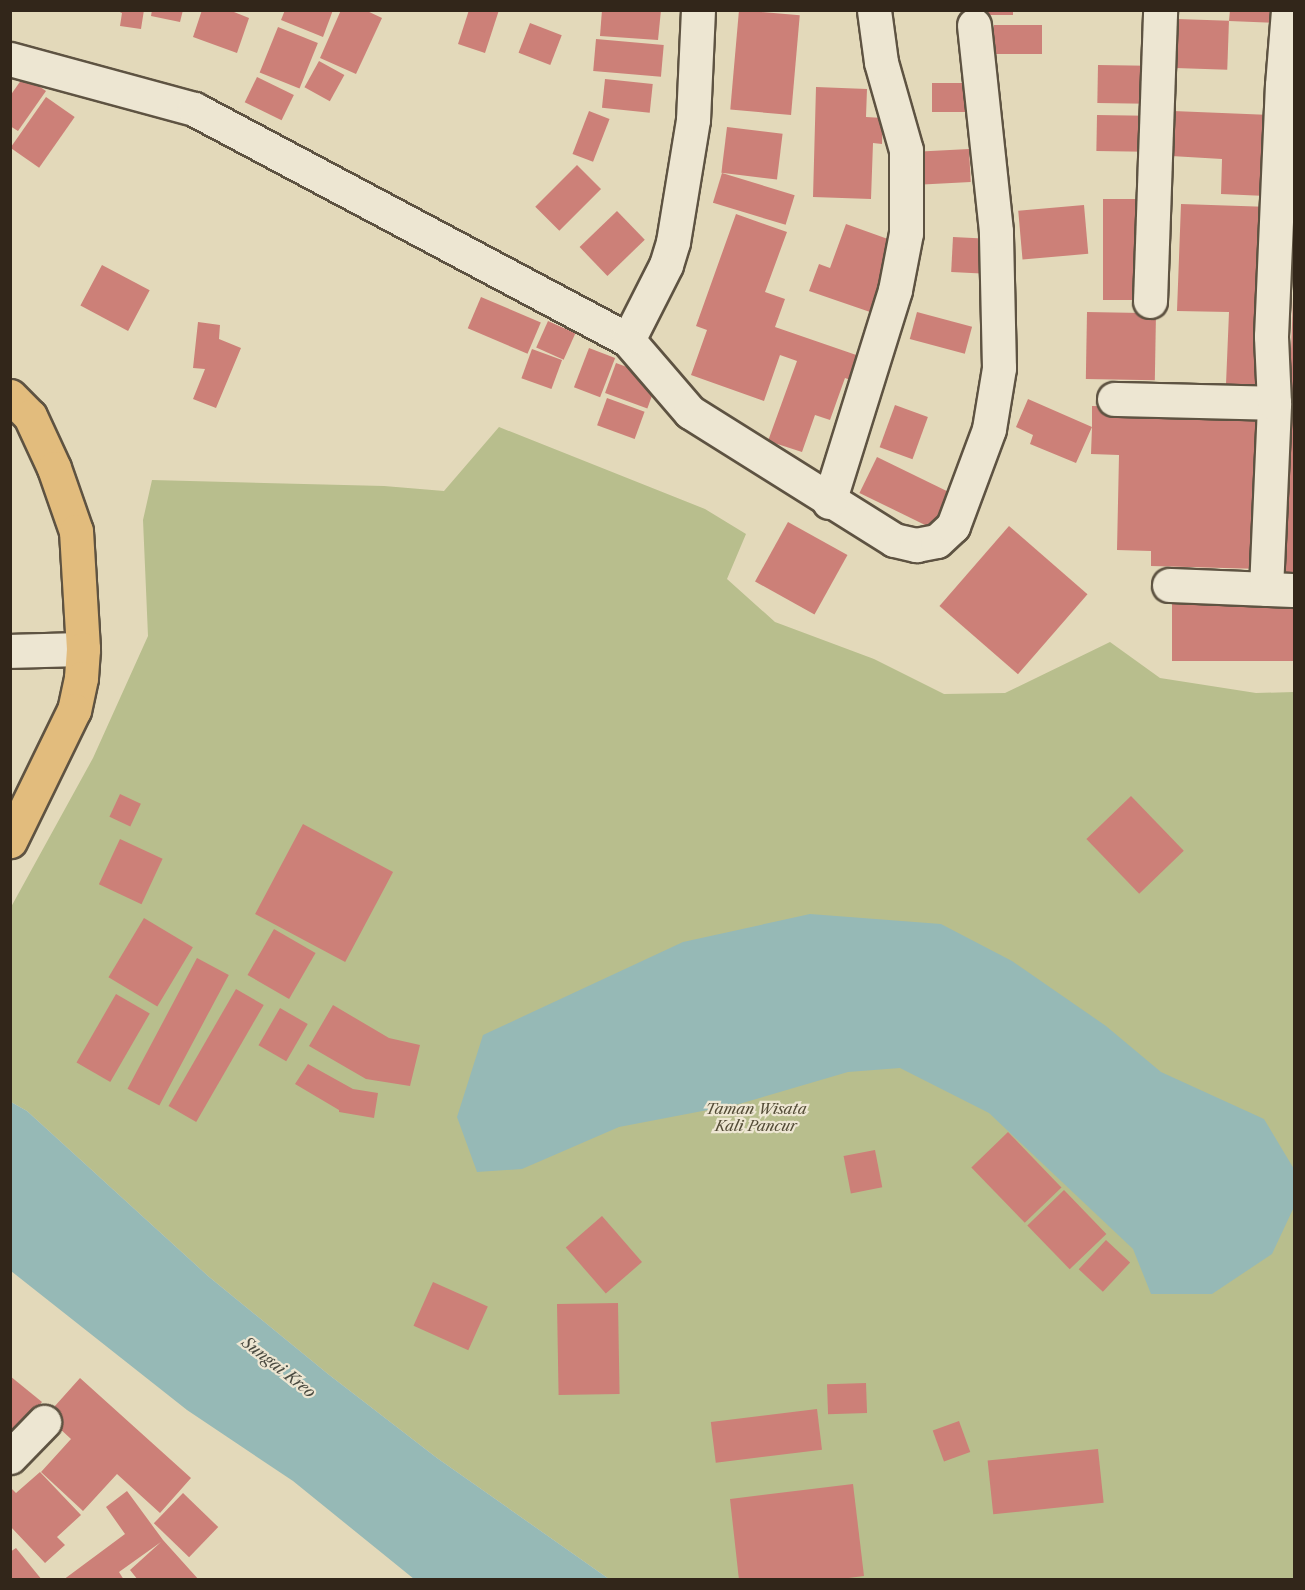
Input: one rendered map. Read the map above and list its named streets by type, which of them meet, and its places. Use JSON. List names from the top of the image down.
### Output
{
  "water": ["Sungai Kreo"],
  "parks": ["Taman Wisata Kali Pancur"]
}
